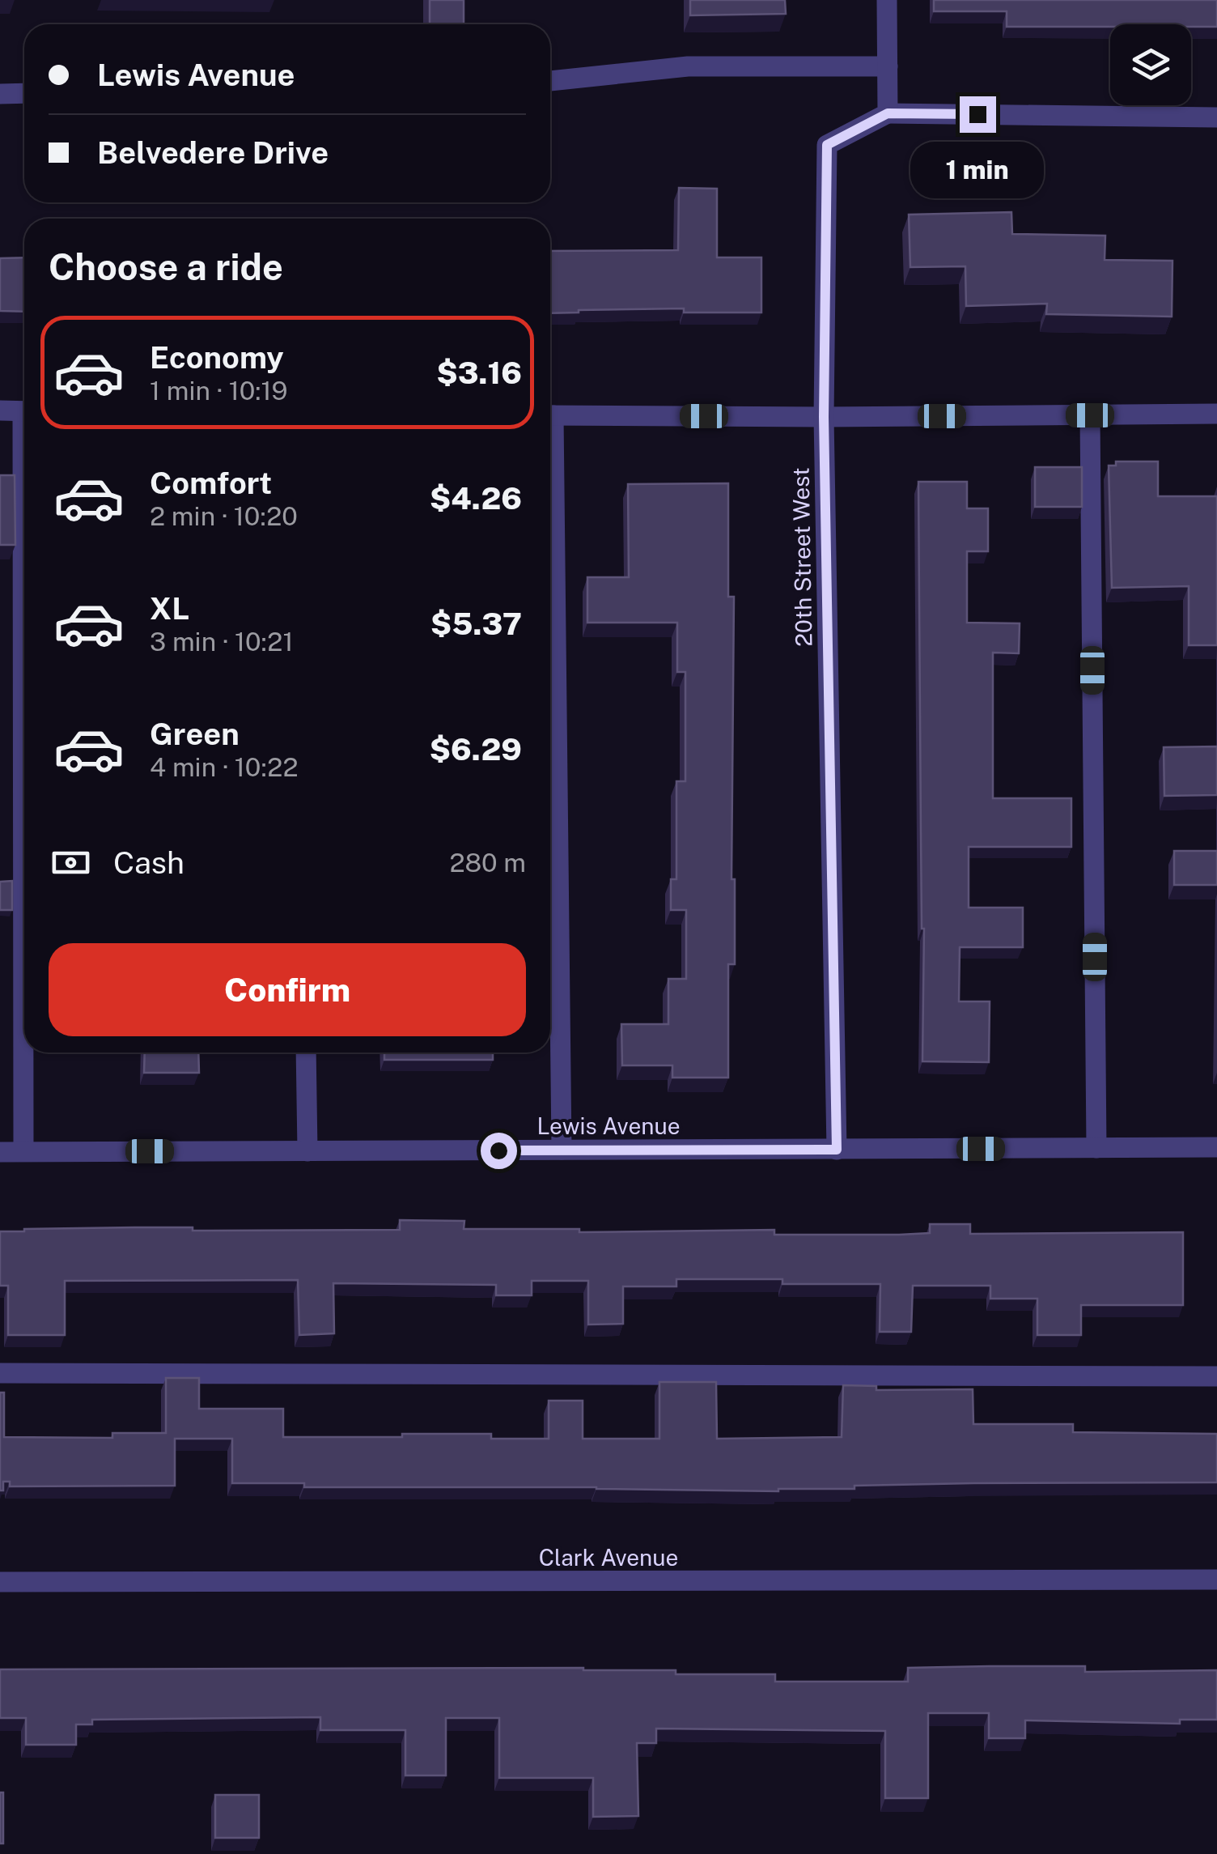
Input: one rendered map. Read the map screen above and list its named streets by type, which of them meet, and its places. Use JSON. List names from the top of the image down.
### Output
{
  "streets": {
    "street": ["20th Street West", "Lewis Avenue", "Clark Avenue"]
  },
  "crossings": [
    ["20th Street West", "Lewis Avenue"]
  ],
  "page": {
    "banner": ["Lewis Avenue", "Belvedere Drive"],
    "bubble": "1 min",
    "heading": "Choose a ride",
    "list": [
      {
        "name": "Economy",
        "note": "1 min · 10:19",
        "value": "$3.16"
      },
      {
        "name": "Comfort",
        "note": "2 min · 10:20",
        "value": "$4.26"
      },
      {
        "name": "XL",
        "note": "3 min · 10:21",
        "value": "$5.37"
      },
      {
        "name": "Green",
        "note": "4 min · 10:22",
        "value": "$6.29"
      }
    ],
    "pay": ["Cash", "280 m"],
    "buttons": "Confirm"
  }
}
